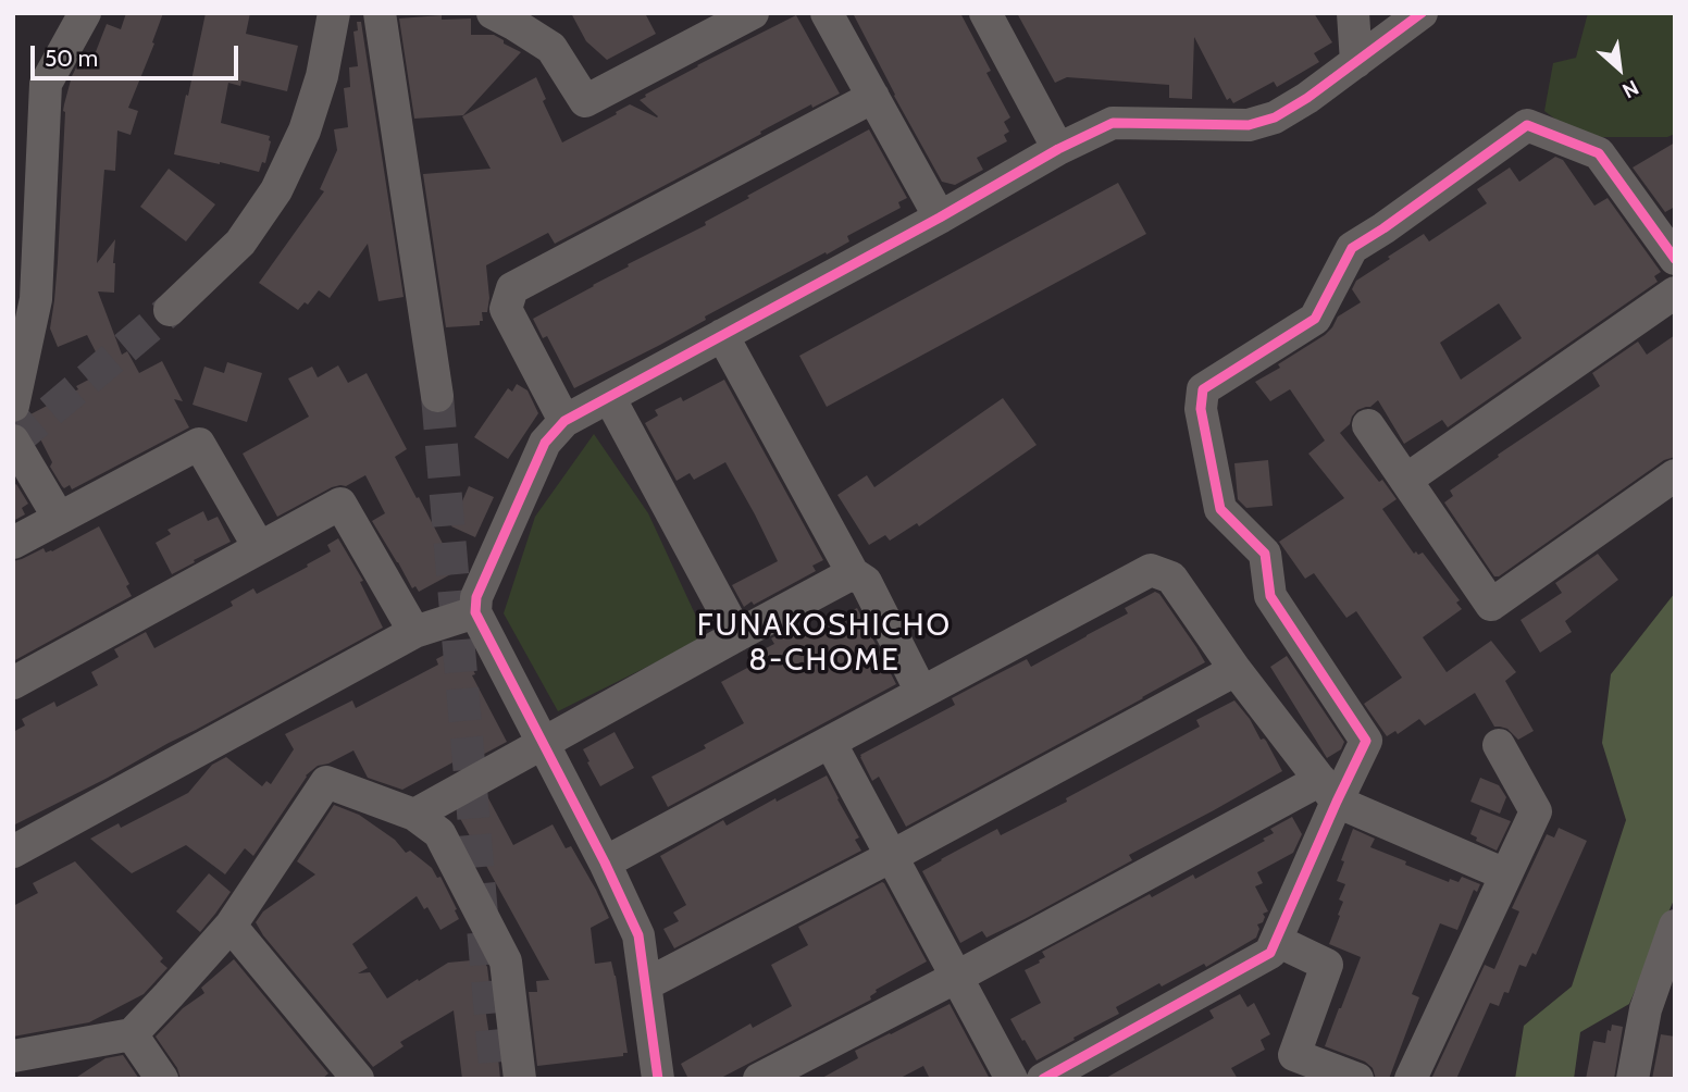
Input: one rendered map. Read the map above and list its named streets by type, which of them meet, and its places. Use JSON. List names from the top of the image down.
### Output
{
  "districts": ["FUNAKOSHICHO 8-CHOME"],
  "scale_bar": "50 m",
  "north": "bottom right"
}
